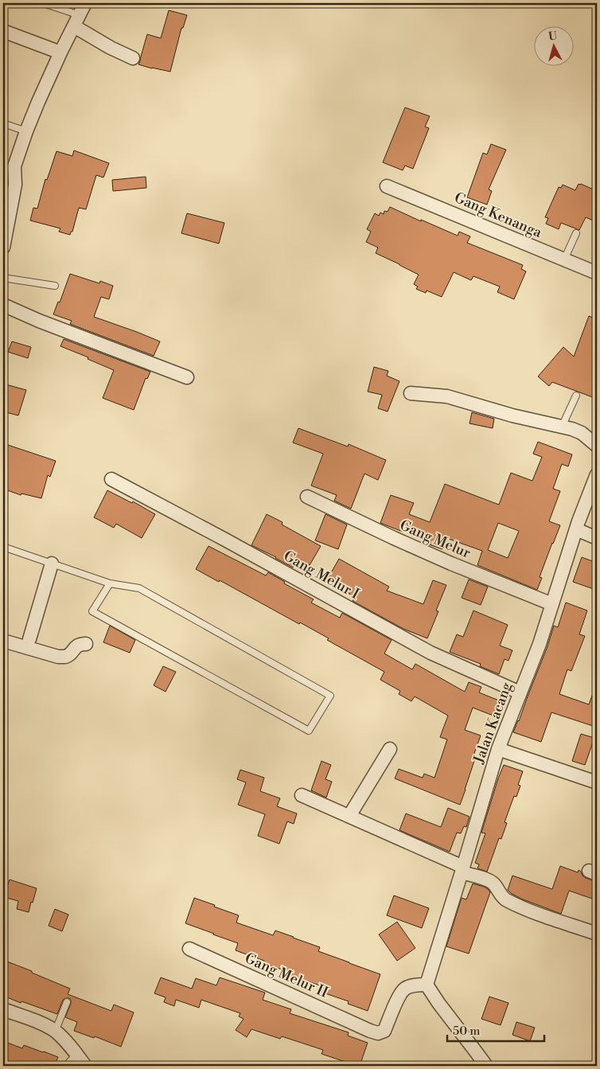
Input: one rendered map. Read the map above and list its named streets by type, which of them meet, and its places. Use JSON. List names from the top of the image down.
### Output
{
  "streets": {
    "street": [
      "Gang Kenanga",
      "Gang Melur",
      "Gang Melur I",
      "Jalan Kacang",
      "Gang Melur II"
    ]
  },
  "crossings": [
    ["Gang Melur", "Jalan Kacang"],
    ["Gang Melur I", "Jalan Kacang"],
    ["Jalan Kacang", "Gang Melur II"]
  ],
  "scale_bar": "50 m",
  "north": "top"
}
